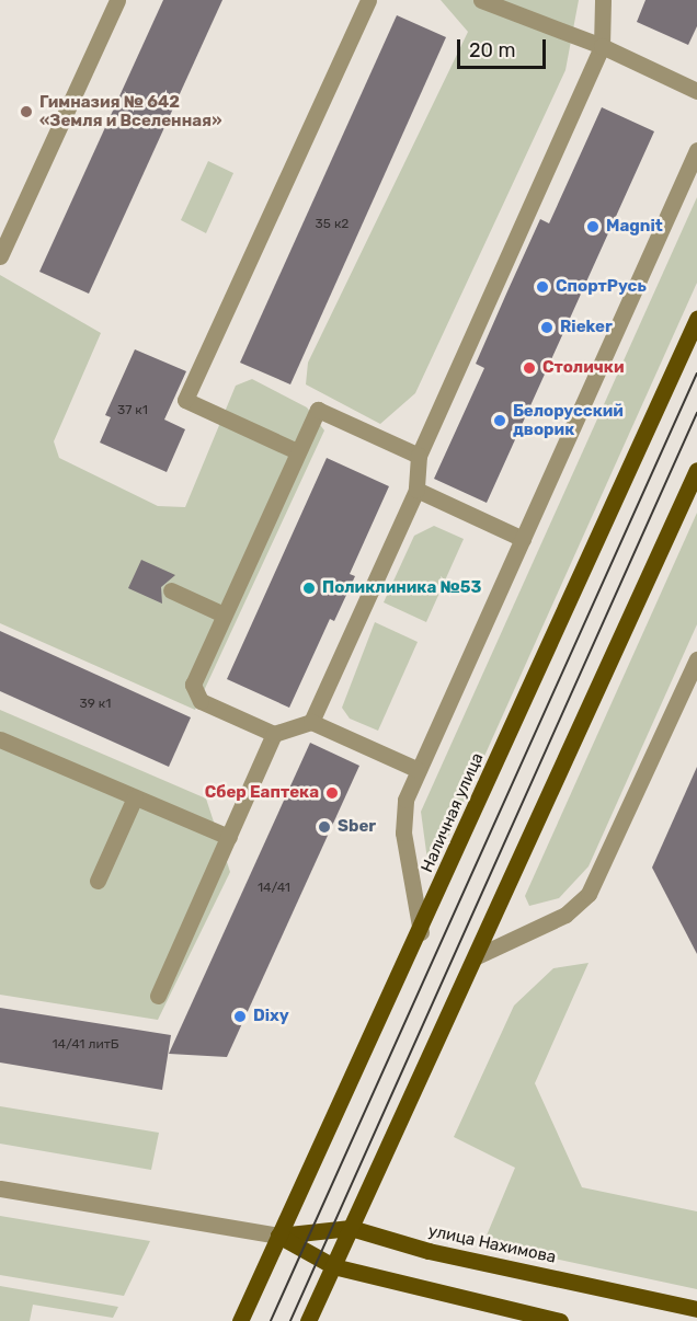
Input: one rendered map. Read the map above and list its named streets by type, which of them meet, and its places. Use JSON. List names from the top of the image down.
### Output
{
  "streets": {
    "main road": ["Наличная улица", "улица Нахимова"]
  },
  "crossings": [
    ["Наличная улица", "улица Нахимова"]
  ],
  "places": [
    "Гимназия № 642 «Земля и Вселенная»",
    "Magnit",
    "СпортРусь",
    "Rieker",
    "Столички",
    "Белорусский дворик",
    "Поликлиника №53",
    "Сбер Еаптека",
    "Sber",
    "Dixy"
  ],
  "house_numbers": [
    "35 к2",
    "37 к1",
    "39 к1",
    "14/41",
    "14/41 литБ"
  ],
  "scale_bar": "20 m"
}
